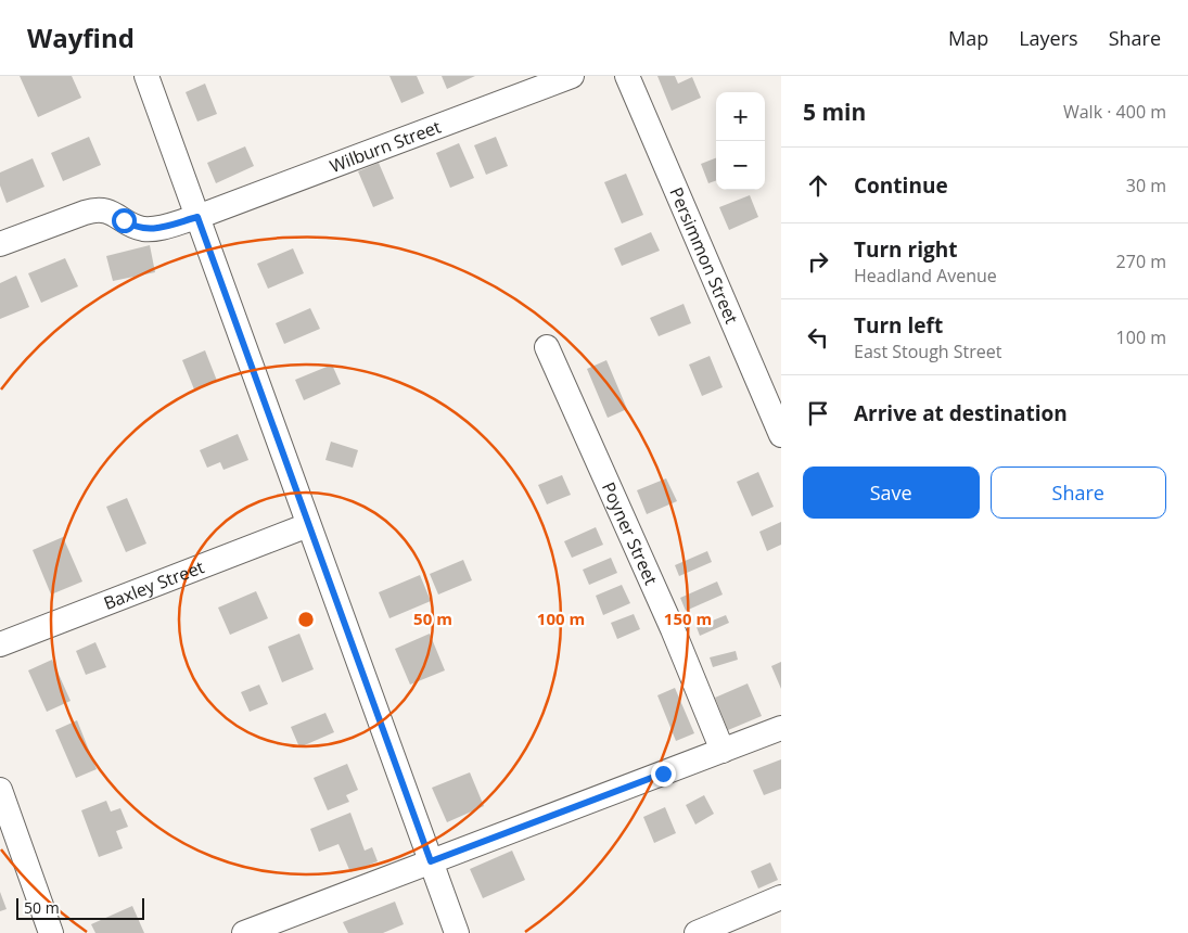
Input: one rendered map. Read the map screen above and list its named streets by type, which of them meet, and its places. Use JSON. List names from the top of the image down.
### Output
{
  "streets": {
    "street": [
      "Wilburn Street",
      "Persimmon Street",
      "Poyner Street",
      "Baxley Street"
    ]
  },
  "scale_bar": "50 m",
  "page": {
    "header": "Wayfind",
    "nav": ["Map", "Layers", "Share"],
    "heading": ["5 min", "Walk · 400 m"],
    "map_buttons": ["+", "−"],
    "list": [
      ["Continue", "30 m"],
      ["Turn right", "Headland Avenue", "270 m"],
      ["Turn left", "East Stough Street", "100 m"],
      "Arrive at destination"
    ],
    "buttons": ["Save", "Share"],
    "scale": "50 m"
  },
  "rings": ["50 m", "100 m", "150 m"]
}
